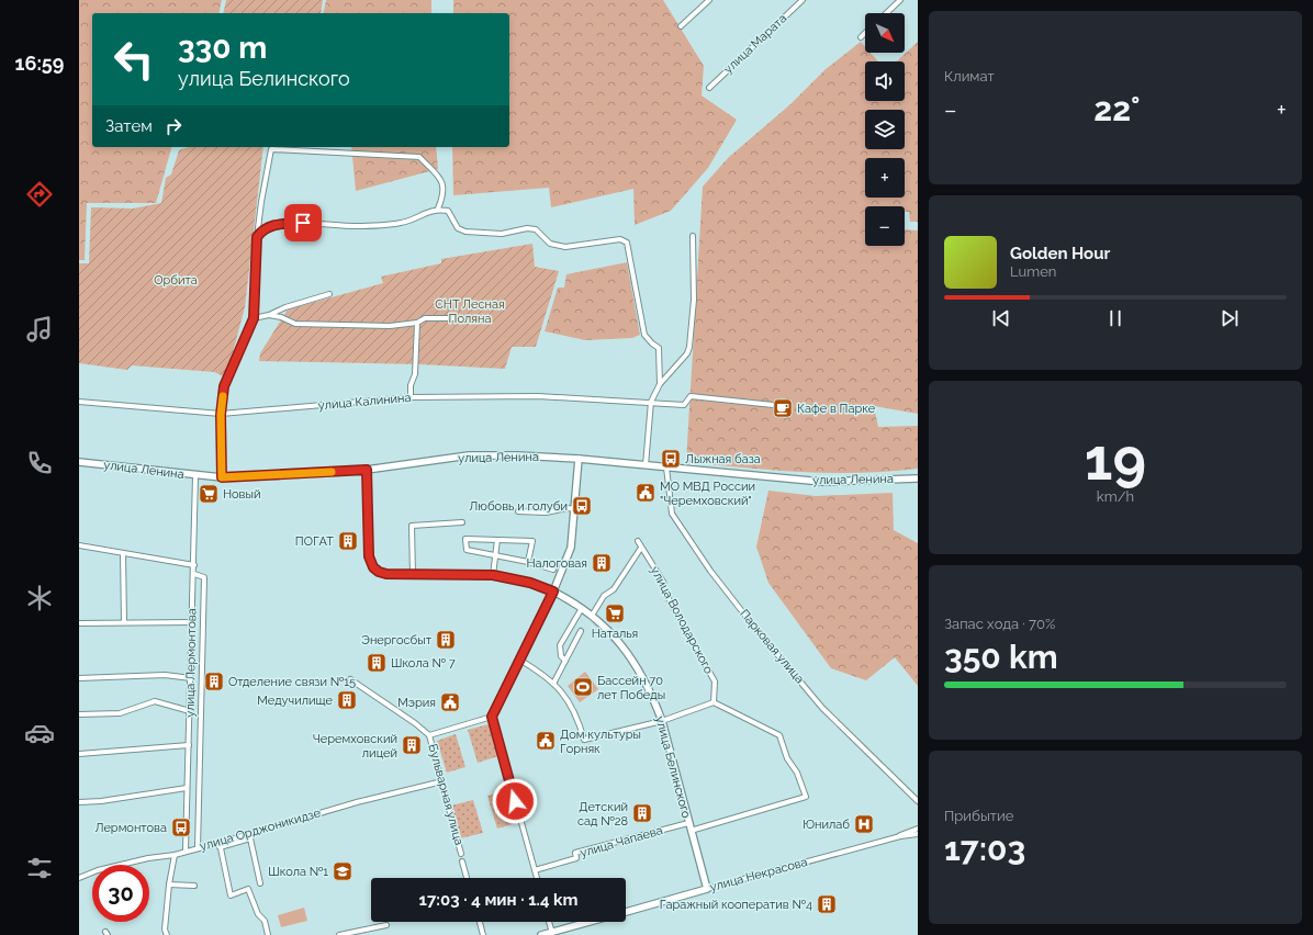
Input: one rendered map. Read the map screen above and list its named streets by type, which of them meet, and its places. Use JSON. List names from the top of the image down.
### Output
{
  "streets": {
    "main road": ["улица Ленина", "улица Белинского", "улица Некрасова"],
    "street": [
      "улица Марата",
      "улица Калинина",
      "улица Володарского",
      "Парковая улица",
      "улица Лермонтова",
      "Бульварная улица",
      "улица Орджоникидзе",
      "улица Чапаева"
    ]
  },
  "crossings": [
    ["улица Ленина", "Парковая улица"],
    ["улица Ленина", "улица Лермонтова"],
    ["улица Ленина", "улица Белинского"],
    ["улица Лермонтова", "улица Орджоникидзе"],
    ["улица Белинского", "улица Чапаева"],
    ["улица Белинского", "улица Некрасова"],
    ["Бульварная улица", "улица Орджоникидзе"]
  ],
  "parks": ["Орбита", "СНТ Лесная Поляна"],
  "places": {
    "cafe": ["Кафе в Парке"],
    "bus stop": ["Лыжная база", "Любовь и голуби", "Лермонтова"],
    "public building": ["МО МВД России \"Черемховский\"", "Мэрия", "Дом культуры Горняк"],
    "supermarket": ["Новый", "Наталья"],
    "building": [
      "ПОГАТ",
      "Налоговая",
      "Энергосбыт",
      "Школа № 7",
      "Отделение связи №15",
      "Медучилище",
      "Черемховский лицей",
      "Детский сад №28",
      "Гаражный кооператив №4"
    ],
    "sports": ["Бассейн 70 лет Победы"],
    "hospital": ["Юнилаб"],
    "school or university": ["Школа №1"]
  },
  "north": "bottom right",
  "page": {
    "tabs": "16:59",
    "tile": [
      "Климат",
      ["19", "km/h"],
      ["Запас хода · 70%", "350 km"],
      ["Прибытие", "17:03"]
    ],
    "map_buttons": ["+", "−"],
    "turn": ["330 m", "улица Белинского"],
    "heat": ["−", "22°", "+"],
    "then": "Затем",
    "song": ["Golden Hour", "Lumen"],
    "limit": "30",
    "trip": "17:03 · 4 мин · 1.4 km"
  }
}
